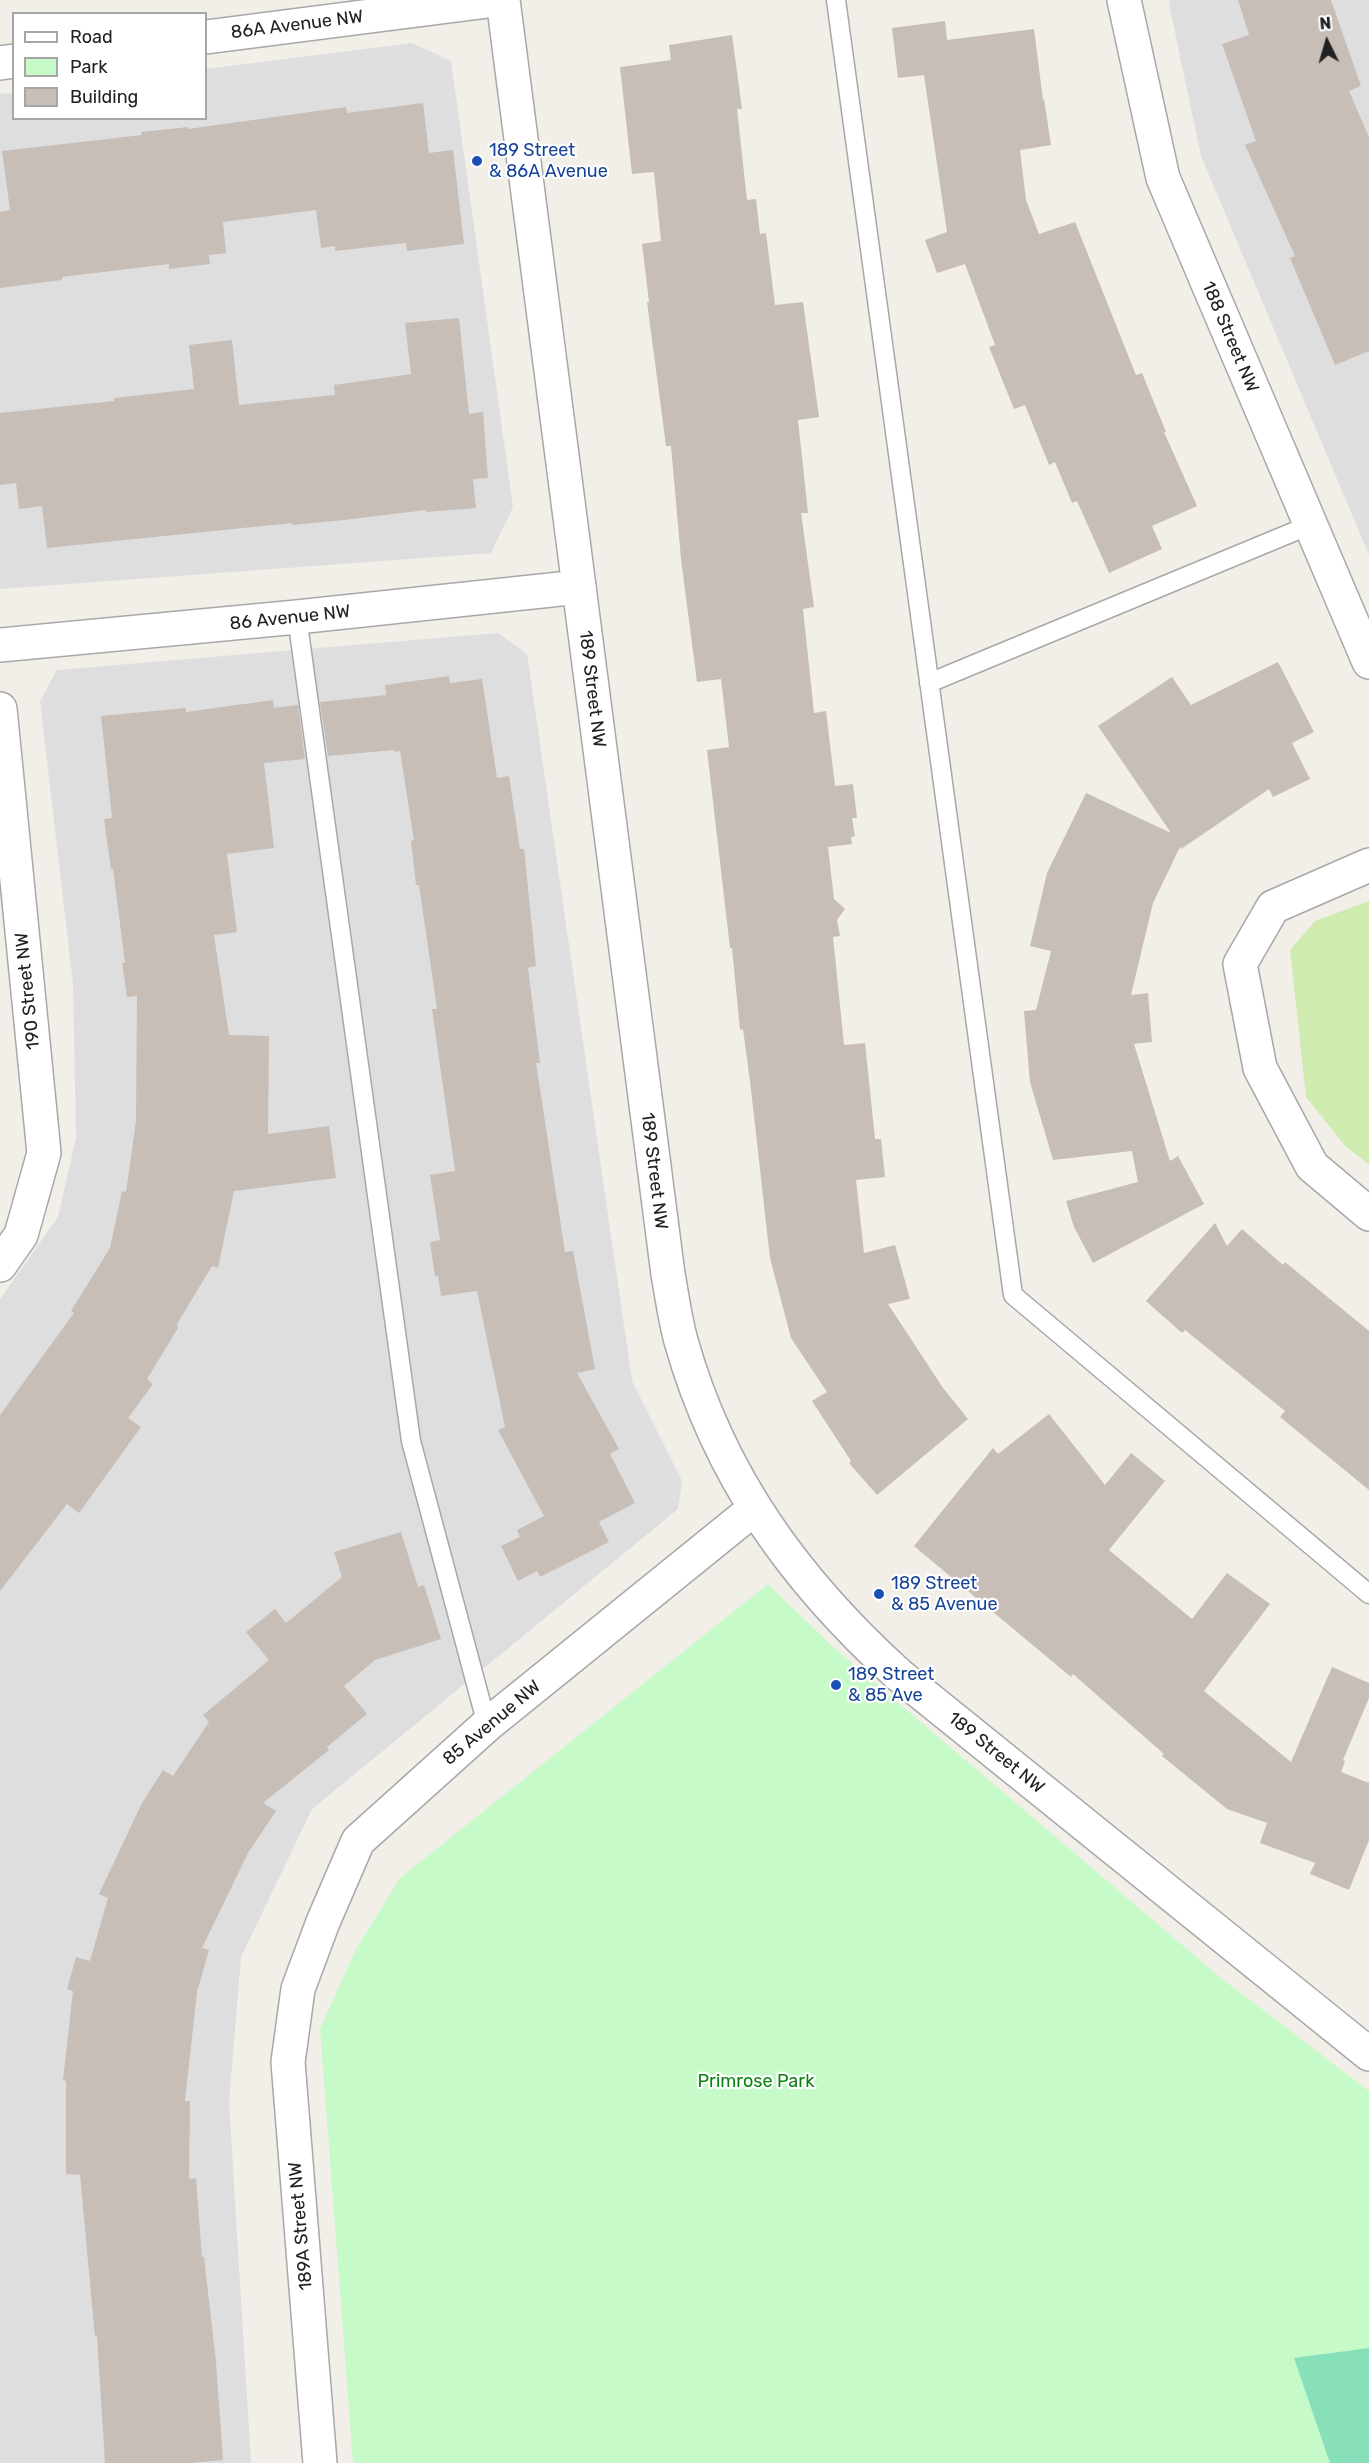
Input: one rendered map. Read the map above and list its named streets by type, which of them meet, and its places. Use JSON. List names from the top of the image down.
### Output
{
  "streets": {
    "street": [
      "86A Avenue NW",
      "188 Street NW",
      "86 Avenue NW",
      "189 Street NW",
      "190 Street NW",
      "85 Avenue NW",
      "189A Street NW"
    ]
  },
  "crossings": [
    ["86 Avenue NW", "189 Street NW"],
    ["189 Street NW", "85 Avenue NW"],
    ["85 Avenue NW", "189A Street NW"]
  ],
  "parks": ["Primrose Park"],
  "places": ["189 Street & 86A Avenue", "189 Street & 85 Avenue", "189 Street & 85 Ave"],
  "legend": ["Road", "Park", "Building"],
  "north": "top"
}
